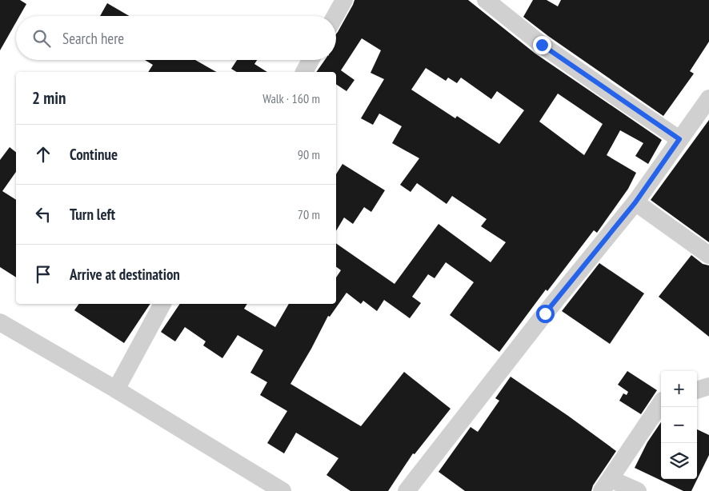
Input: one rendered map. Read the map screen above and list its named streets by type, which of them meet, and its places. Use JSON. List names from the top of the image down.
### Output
{
  "page": {
    "search": "Search here",
    "heading": ["2 min", "Walk · 160 m"],
    "list": [
      ["Continue", "90 m"],
      ["Turn left", "70 m"],
      "Arrive at destination"
    ],
    "map_buttons": ["+", "−"]
  }
}
